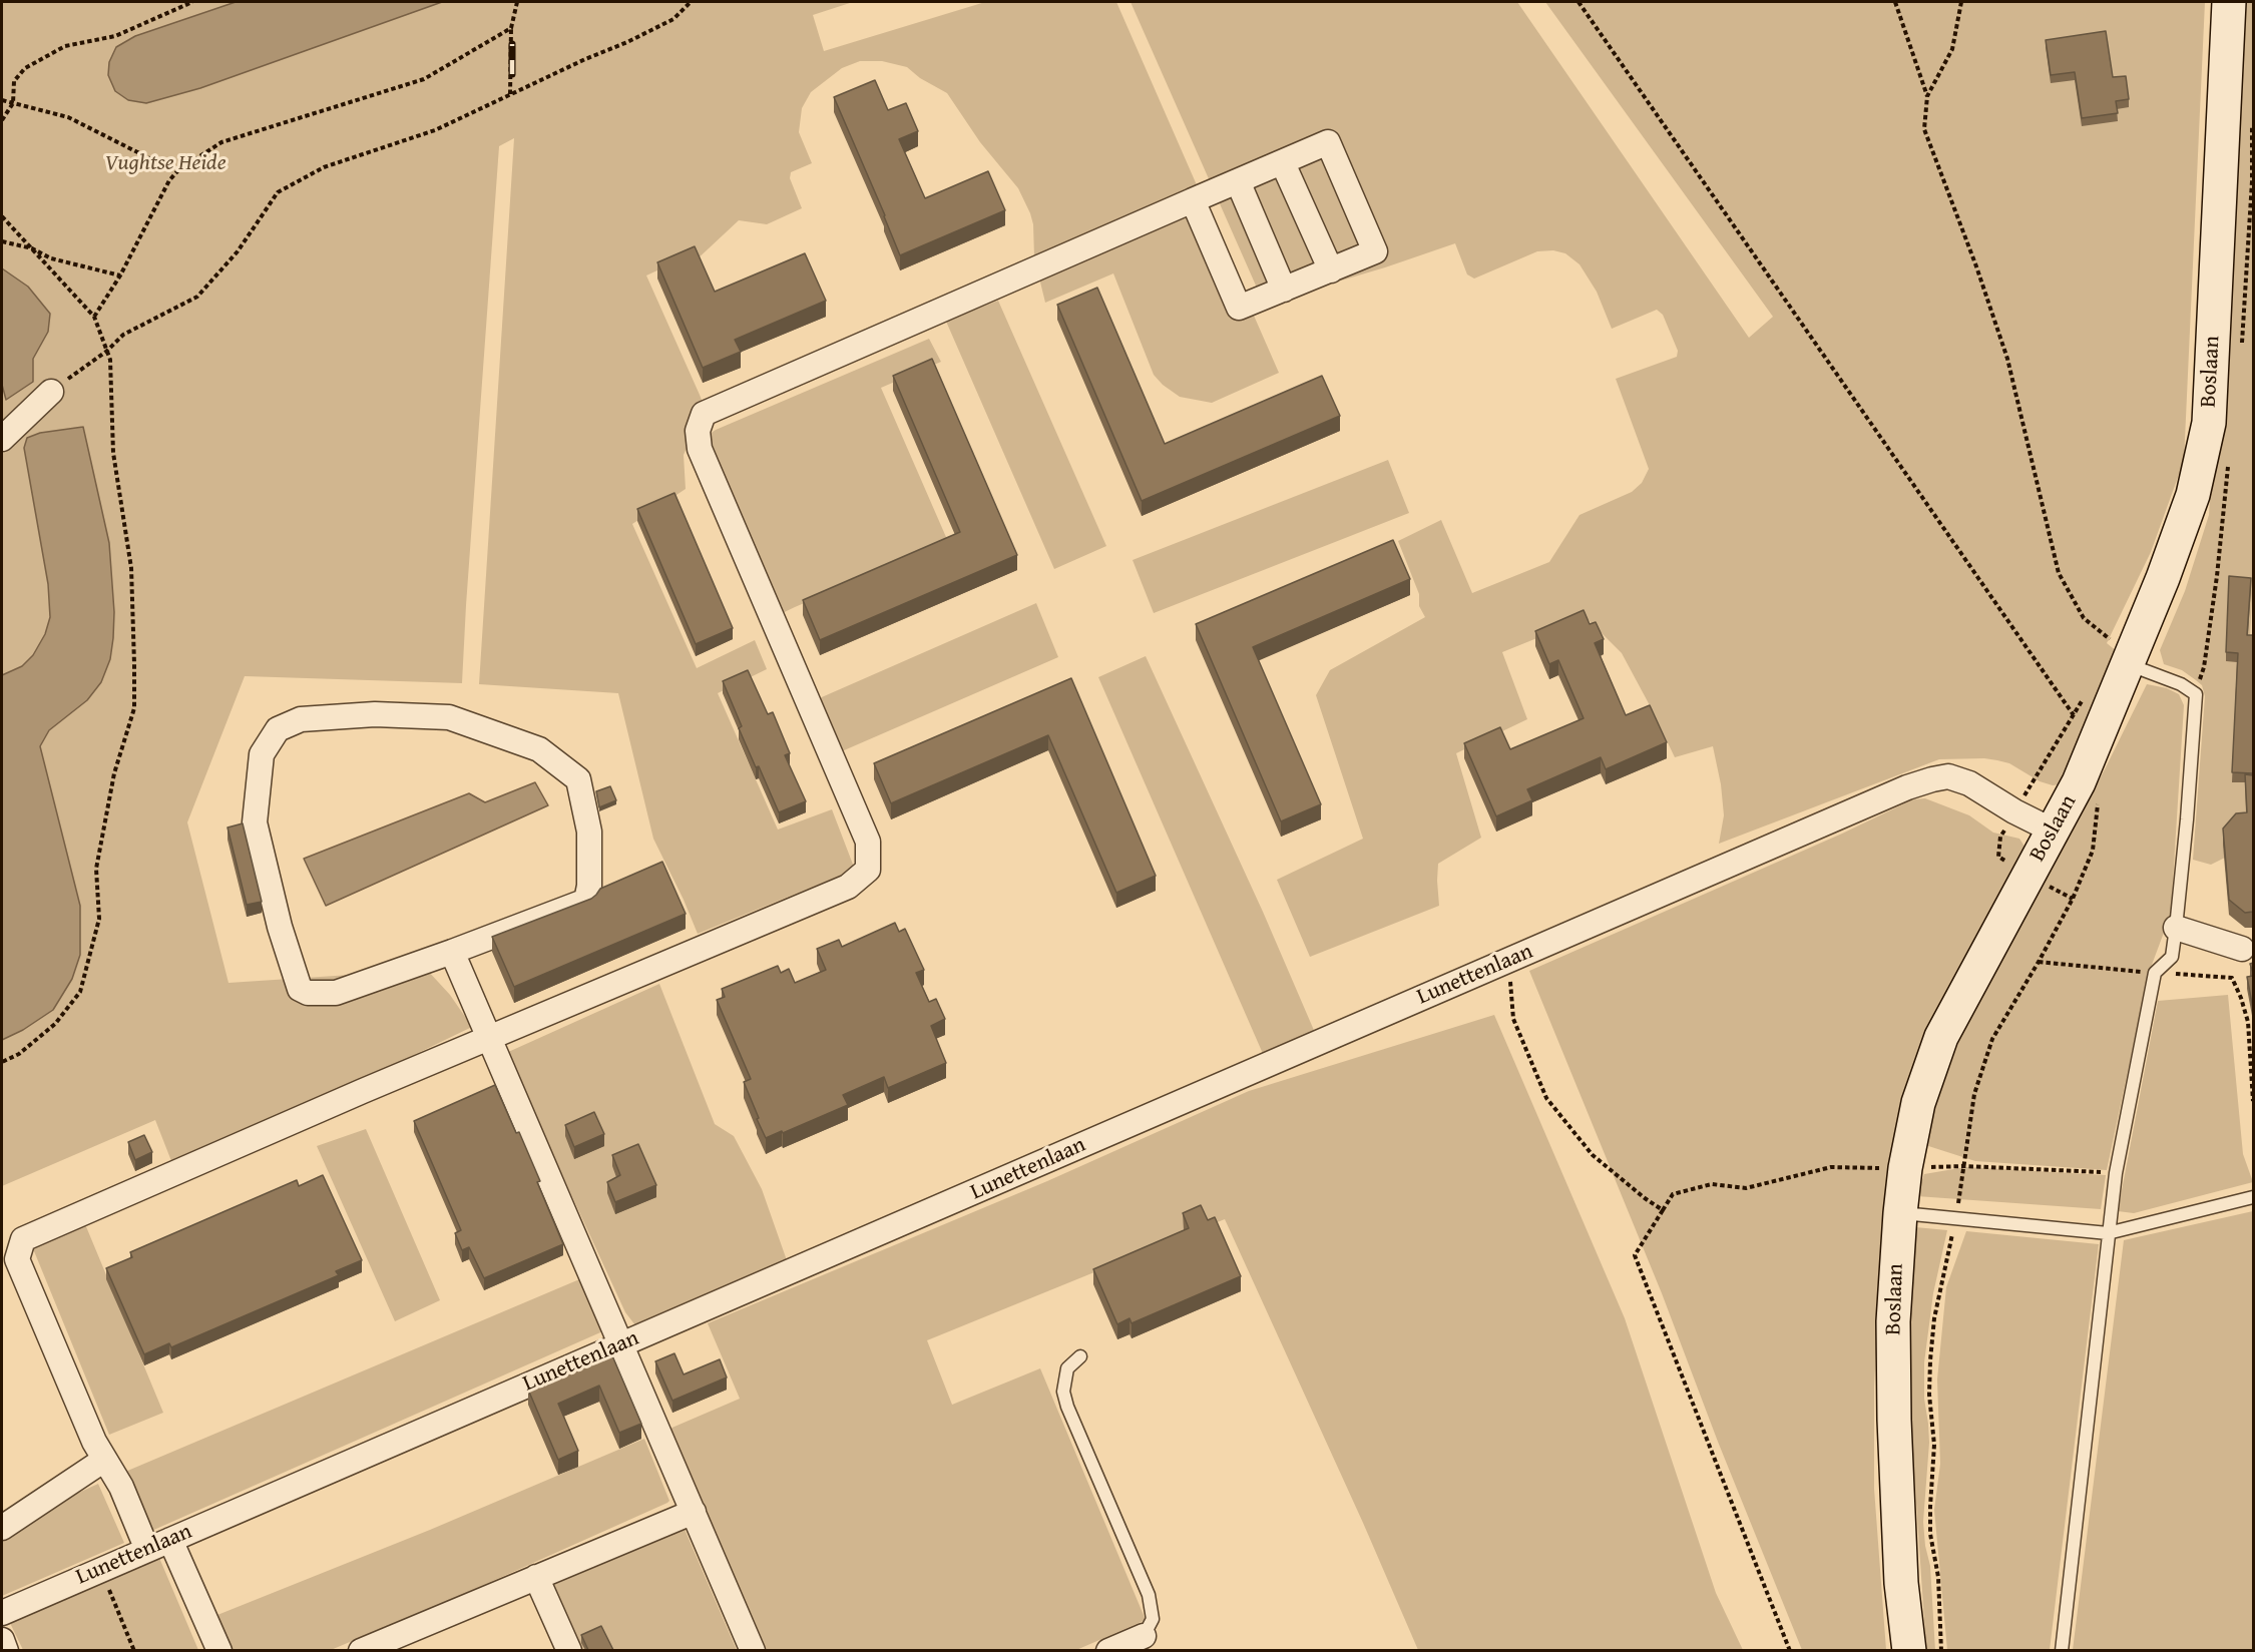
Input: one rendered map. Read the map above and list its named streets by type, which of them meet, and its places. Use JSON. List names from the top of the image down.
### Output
{
  "streets": {
    "main road": ["Boslaan"],
    "street": ["Lunettenlaan"]
  },
  "crossings": [
    ["Boslaan", "Lunettenlaan"]
  ],
  "parks": ["Vughtse Heide"]
}
